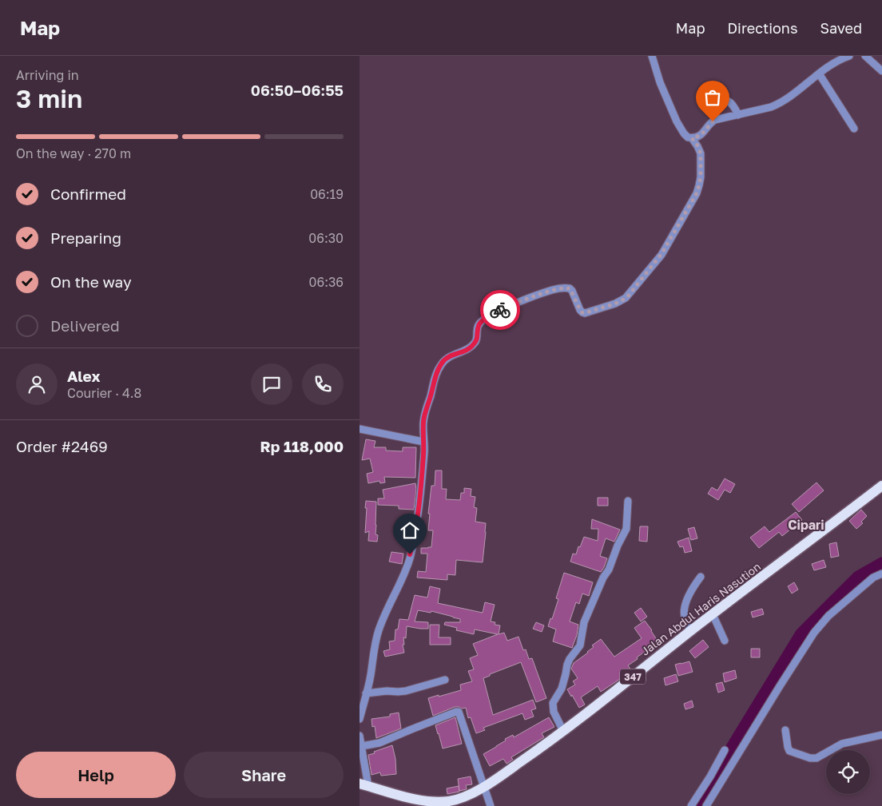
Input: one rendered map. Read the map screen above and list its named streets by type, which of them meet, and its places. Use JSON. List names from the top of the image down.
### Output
{
  "streets": {
    "main road": ["Jalan Abdul Haris Nasution", "347"]
  },
  "districts": ["Cipari"],
  "page": {
    "header": "Map",
    "nav": ["Map", "Directions", "Saved"],
    "heading": ["3 min", "Arriving in", "06:50–06:55"],
    "panel": [
      "Alex",
      "Courier · 4.8",
      "Order #2469",
      "Rp 118,000"
    ],
    "bar": "On the way · 270 m",
    "list": [
      ["Confirmed", "06:19"],
      ["Preparing", "06:30"],
      ["On the way", "06:36"],
      "Delivered"
    ],
    "buttons": ["Help", "Share"]
  }
}
